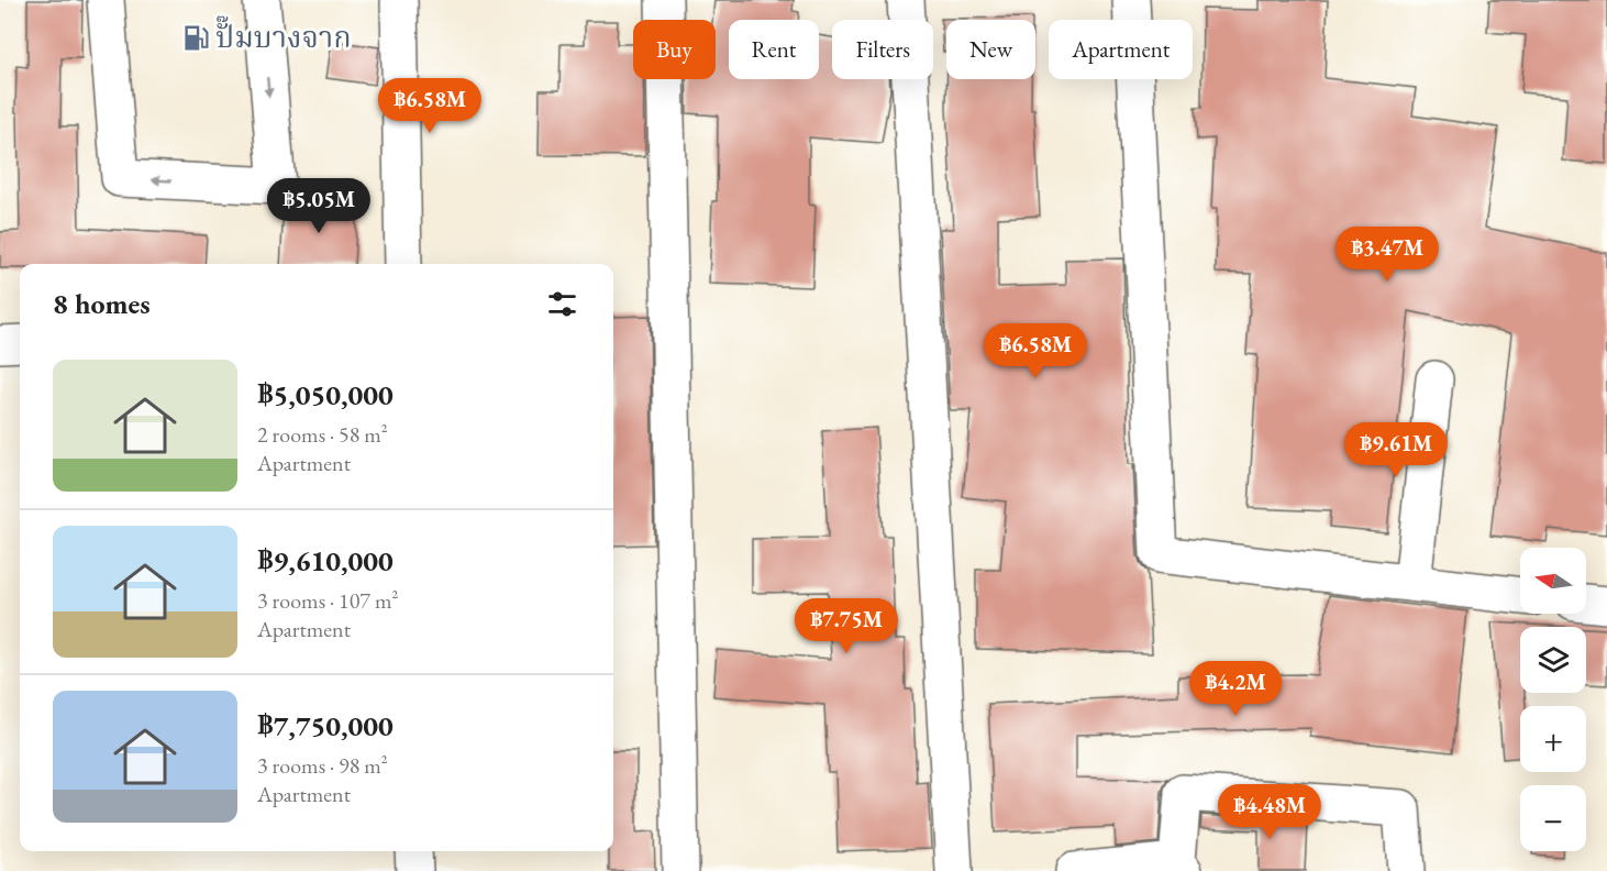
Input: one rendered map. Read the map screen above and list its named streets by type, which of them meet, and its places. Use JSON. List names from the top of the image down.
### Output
{
  "places": {
    "fuel station": ["ปั๊มบางจาก"]
  },
  "north": "left",
  "page": {
    "chip": [
      "Buy",
      "Rent",
      "Filters",
      "New",
      "Apartment"
    ],
    "price": [
      "฿6.58M",
      "฿5.05M",
      "฿3.47M",
      "฿6.58M",
      "฿9.61M",
      "฿7.75M",
      "฿4.2M",
      "฿4.48M"
    ],
    "heading": "8 homes",
    "list": [
      {
        "name": "฿5,050,000",
        "note": "2 rooms · 58 m² · Apartment"
      },
      {
        "name": "฿9,610,000",
        "note": "3 rooms · 107 m² · Apartment"
      },
      {
        "name": "฿7,750,000",
        "note": "3 rooms · 98 m² · Apartment"
      }
    ],
    "map_buttons": ["+", "−"]
  }
}
